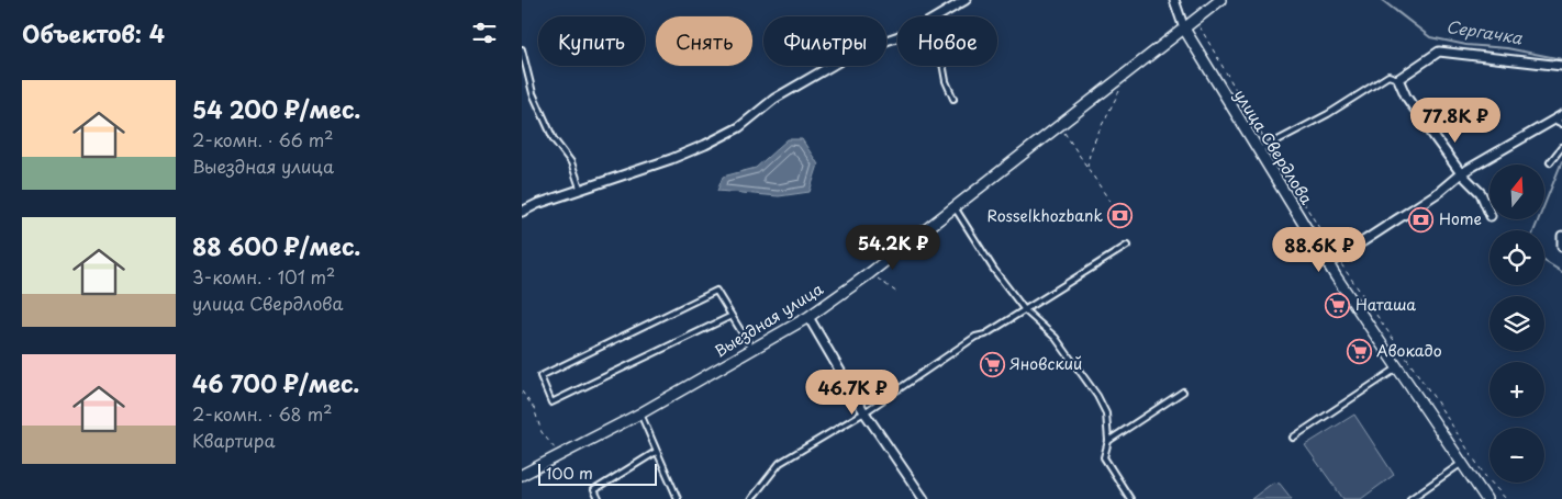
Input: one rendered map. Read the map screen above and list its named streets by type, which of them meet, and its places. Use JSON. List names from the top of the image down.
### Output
{
  "streets": {
    "street": ["улица Свердлова", "Выездная улица"]
  },
  "crossings": [
    ["улица Свердлова", "Выездная улица"]
  ],
  "water": ["Сергачка"],
  "places": {
    "bank": ["Rosselkhozbank", "Home"],
    "supermarket": ["Наташа", "Авокадо", "Яновский"]
  },
  "scale_bar": "100 m",
  "north": "top",
  "page": {
    "heading": "Объектов: 4",
    "chip": [
      "Купить",
      "Снять",
      "Фильтры",
      "Новое"
    ],
    "list": [
      {
        "name": "54 200 ₽/мес.",
        "note": "2-комн. · 66 m² · Выездная улица"
      },
      {
        "name": "88 600 ₽/мес.",
        "note": "3-комн. · 101 m² · улица Свердлова"
      },
      {
        "name": "46 700 ₽/мес.",
        "note": "2-комн. · 68 m² · Квартира"
      }
    ],
    "price": [
      "77.8K ₽",
      "54.2K ₽",
      "88.6K ₽",
      "46.7K ₽"
    ],
    "map_buttons": ["+", "−"],
    "scale": "100 m"
  }
}
